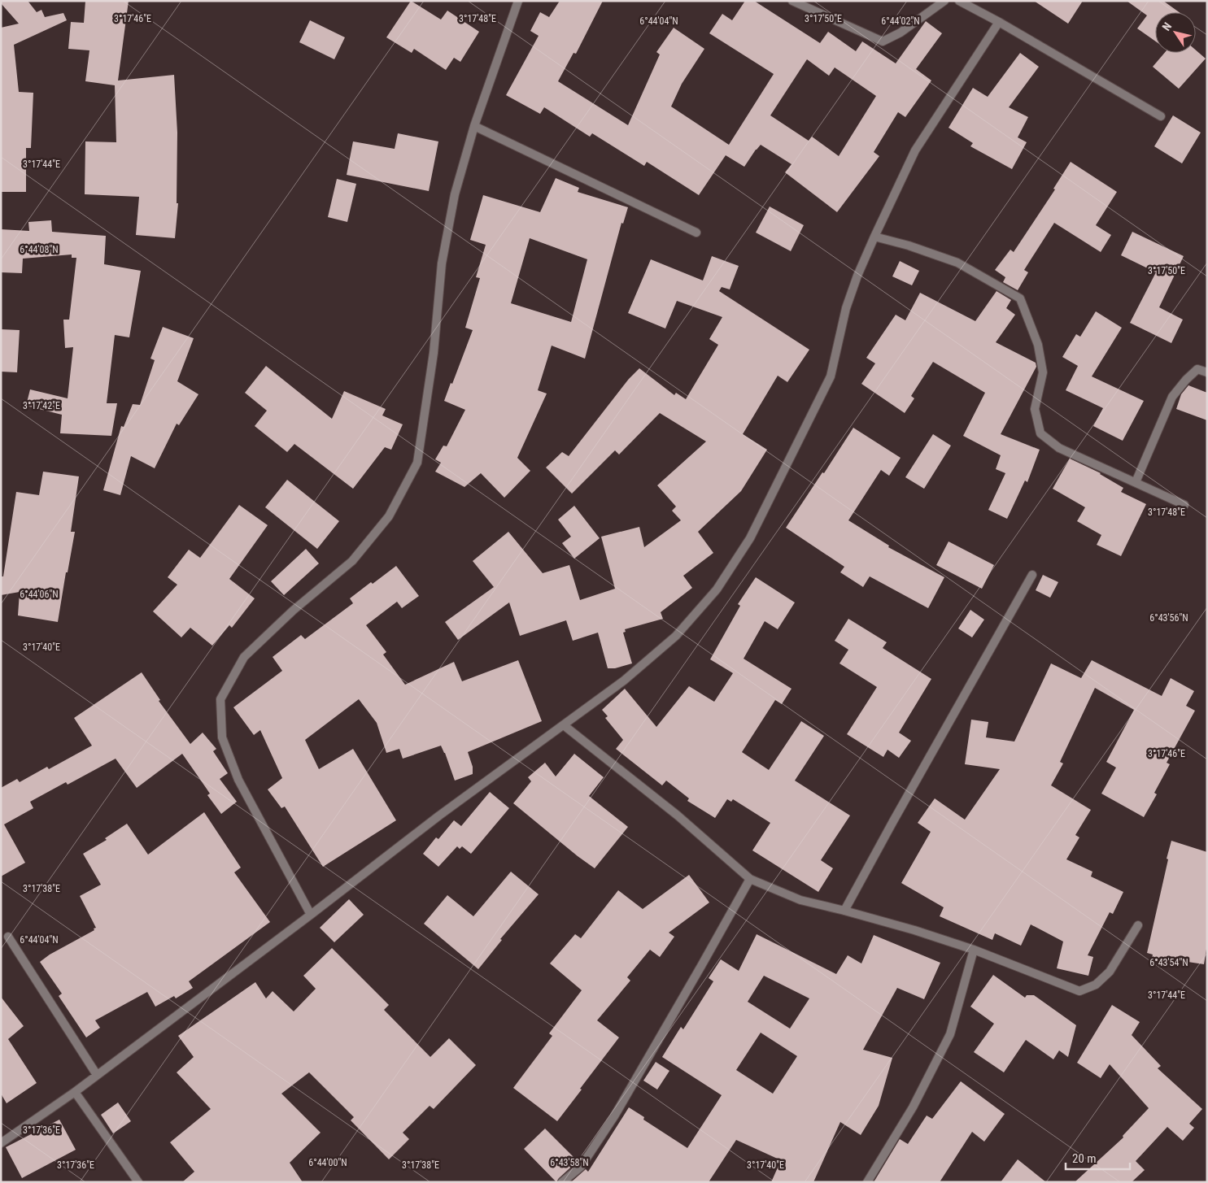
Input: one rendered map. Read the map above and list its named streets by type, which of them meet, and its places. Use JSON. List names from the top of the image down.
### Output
{
  "scale_bar": "20 m",
  "north": "top left",
  "coordinates": [
    "3°17'46\"E",
    "3°17'48\"E",
    "3°17'50\"E",
    "6°44'04\"N",
    "6°44'02\"N",
    "3°17'44\"E",
    "6°44'08\"N",
    "3°17'42\"E",
    "6°44'06\"N",
    "6°43'56\"N",
    "3°17'40\"E",
    "3°17'38\"E",
    "6°43'54\"N",
    "3°17'36\"E",
    "6°44'00\"N",
    "6°43'58\"N"
  ]
}
